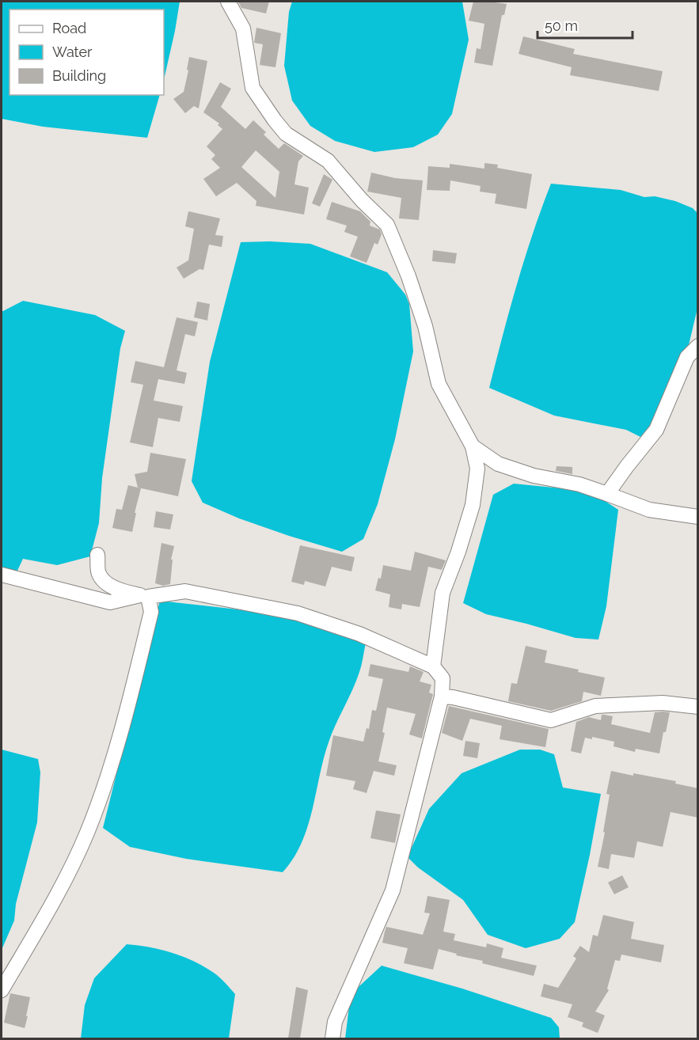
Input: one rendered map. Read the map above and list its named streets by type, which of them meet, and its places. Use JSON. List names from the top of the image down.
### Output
{
  "legend": ["Road", "Water", "Building"],
  "scale_bar": "50 m"
}
